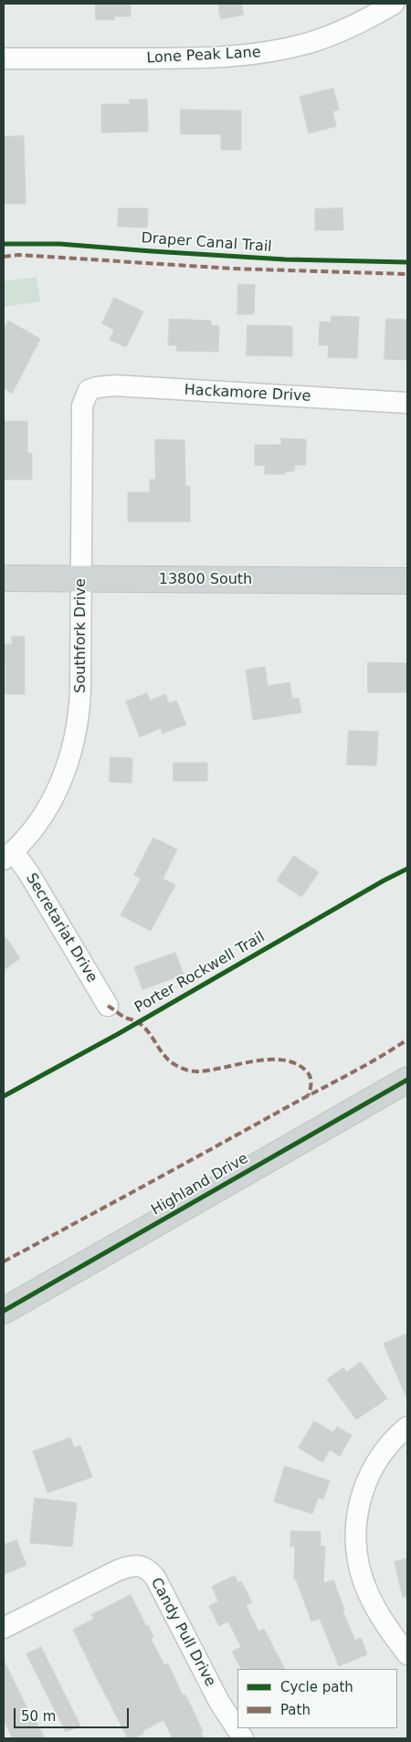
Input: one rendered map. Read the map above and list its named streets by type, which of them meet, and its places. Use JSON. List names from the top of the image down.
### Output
{
  "streets": {
    "main road": ["13800 South", "Highland Drive"],
    "street": [
      "Lone Peak Lane",
      "Hackamore Drive",
      "Southfork Drive",
      "Secretariat Drive",
      "Candy Pull Drive"
    ],
    "cycle path": ["Draper Canal Trail", "Porter Rockwell Trail"]
  },
  "crossings": [
    ["Hackamore Drive", "Southfork Drive"],
    ["13800 South", "Southfork Drive"],
    ["Southfork Drive", "Secretariat Drive"]
  ],
  "legend": ["Cycle path", "Path"],
  "scale_bar": "50 m"
}
